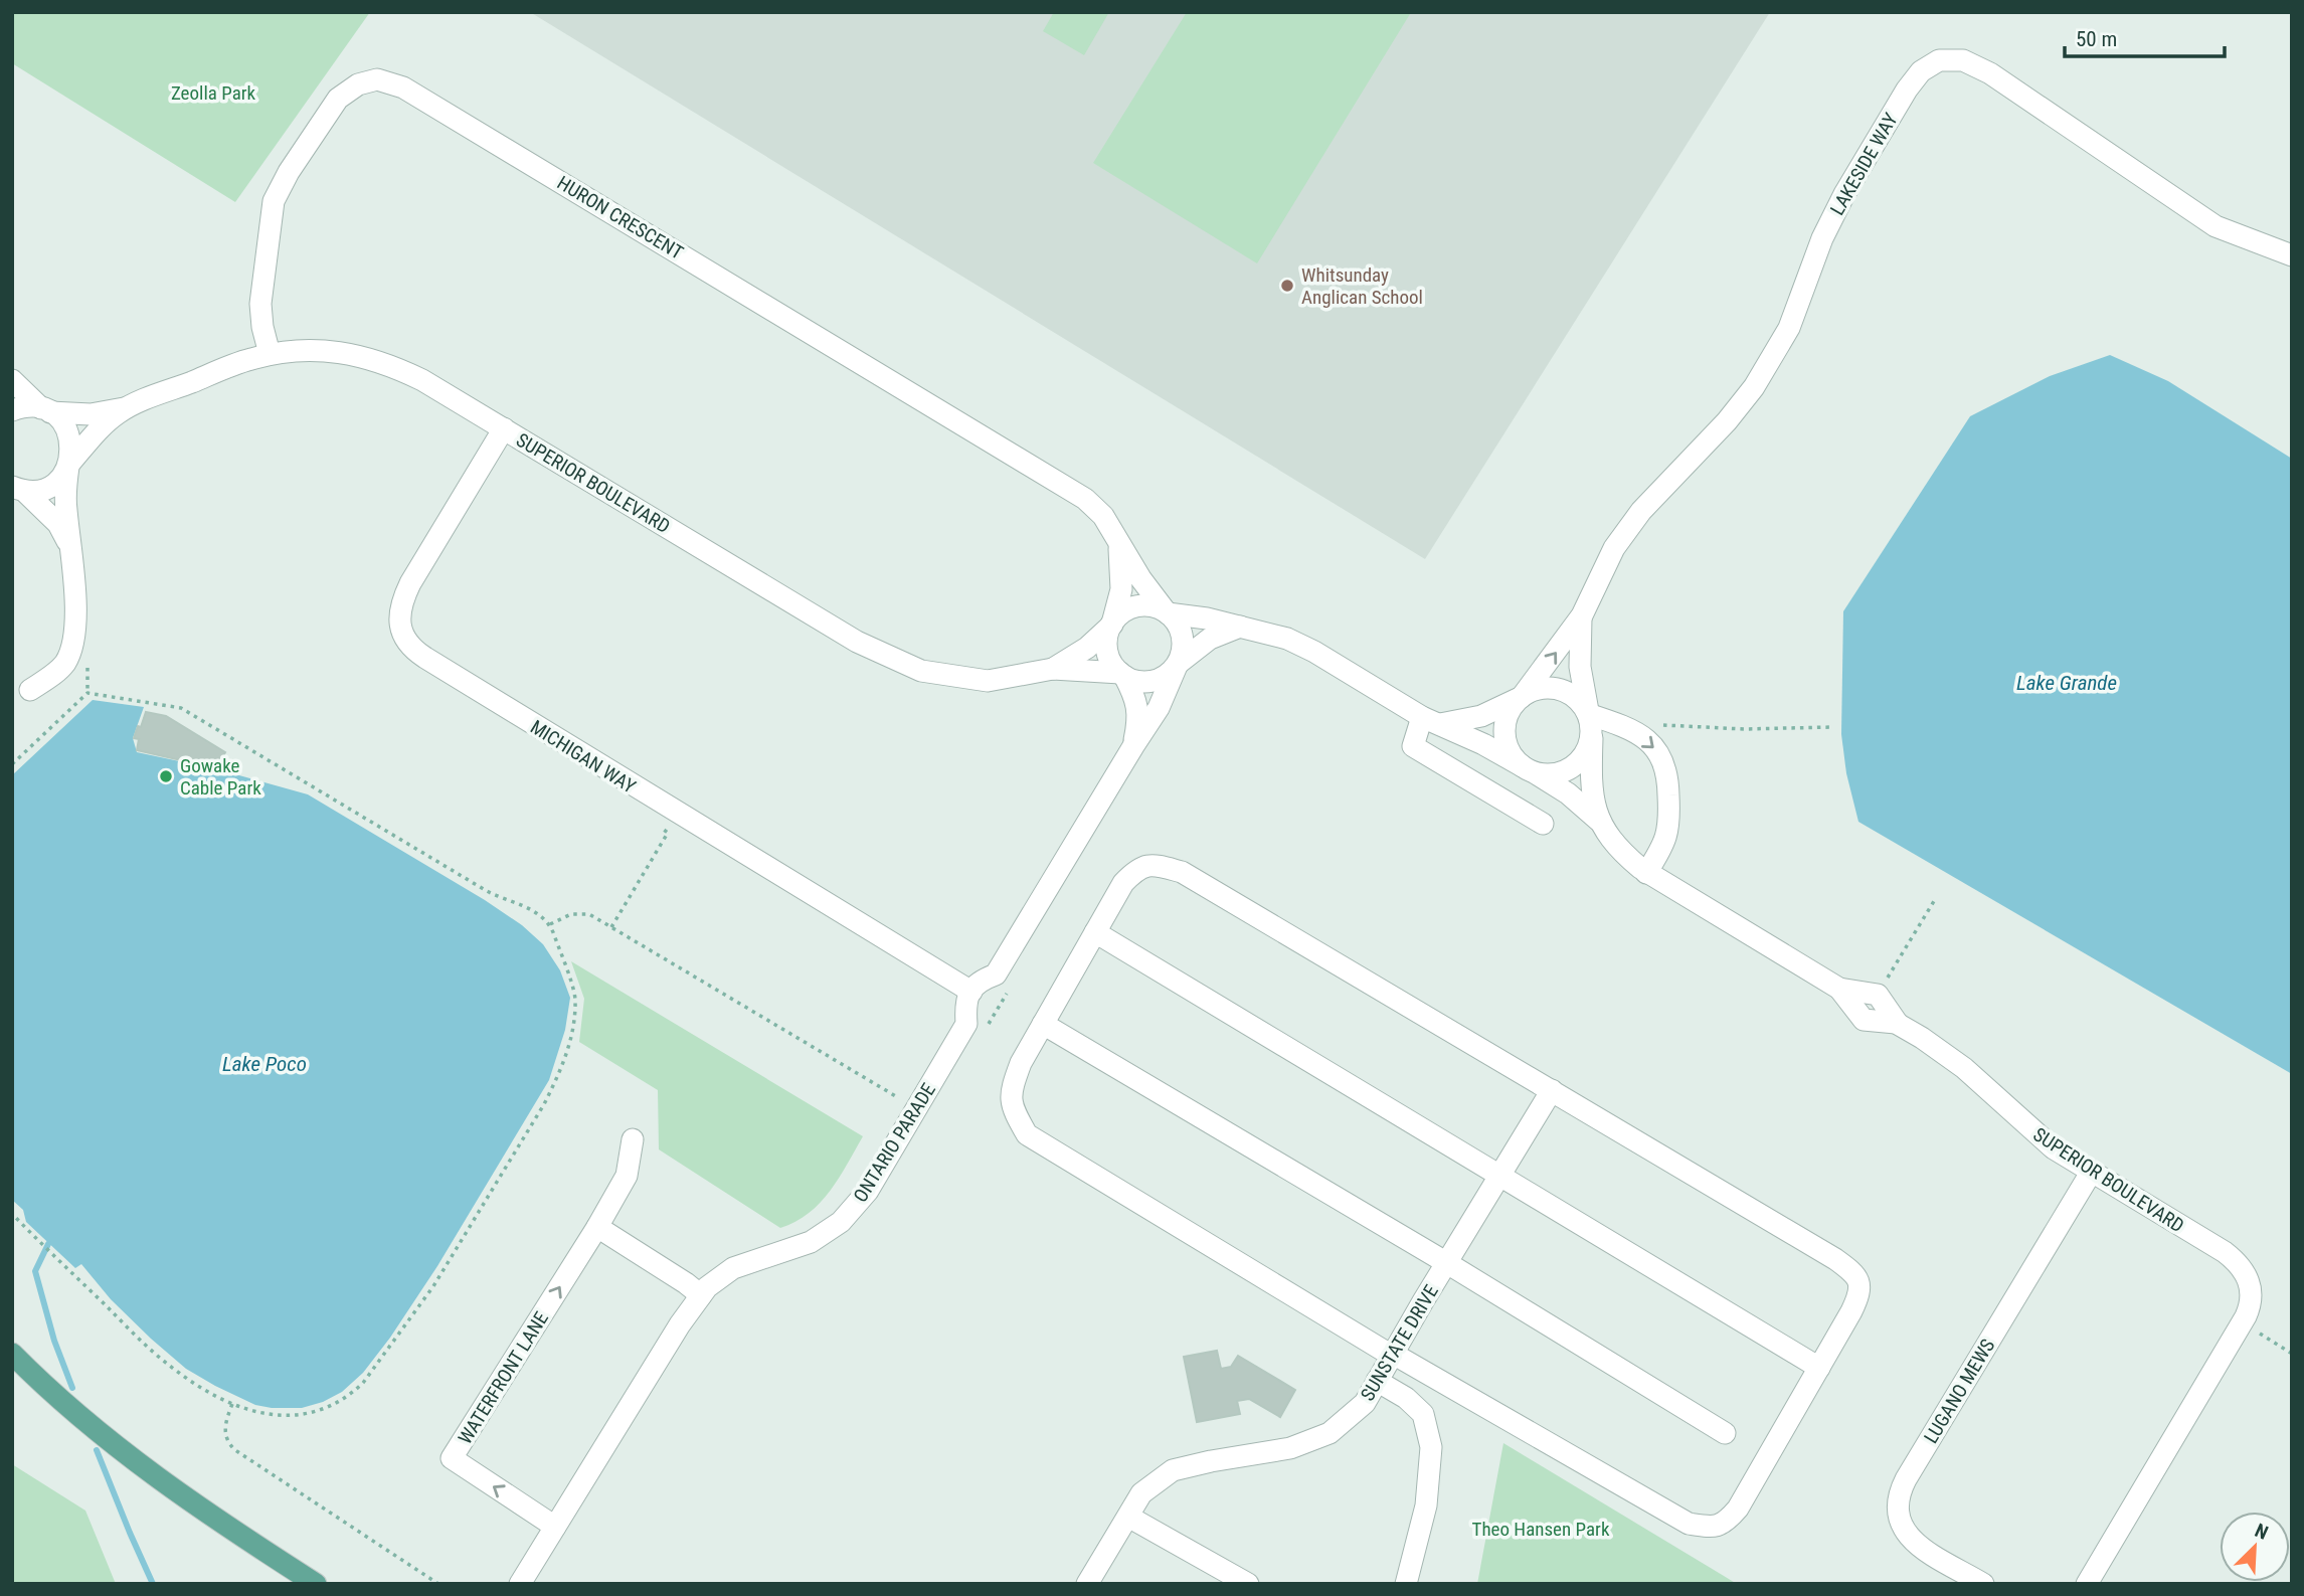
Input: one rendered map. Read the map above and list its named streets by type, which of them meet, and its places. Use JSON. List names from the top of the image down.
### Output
{
  "streets": {
    "street": [
      "LAKESIDE WAY",
      "HURON CRESCENT",
      "SUPERIOR BOULEVARD",
      "MICHIGAN WAY",
      "ONTARIO PARADE",
      "SUNSTATE DRIVE",
      "WATERFRONT LANE",
      "LUGANO MEWS"
    ]
  },
  "crossings": [
    ["LAKESIDE WAY", "SUPERIOR BOULEVARD"],
    ["HURON CRESCENT", "SUPERIOR BOULEVARD"],
    ["SUPERIOR BOULEVARD", "MICHIGAN WAY"],
    ["SUPERIOR BOULEVARD", "LUGANO MEWS"],
    ["MICHIGAN WAY", "ONTARIO PARADE"],
    ["ONTARIO PARADE", "WATERFRONT LANE"]
  ],
  "water": ["Lake Grande", "Lake Poco"],
  "parks": ["Zeolla Park", "Theo Hansen Park"],
  "places": ["Whitsunday Anglican School", "Gowake Cable Park"],
  "scale_bar": "50 m",
  "north": "top right"
}
